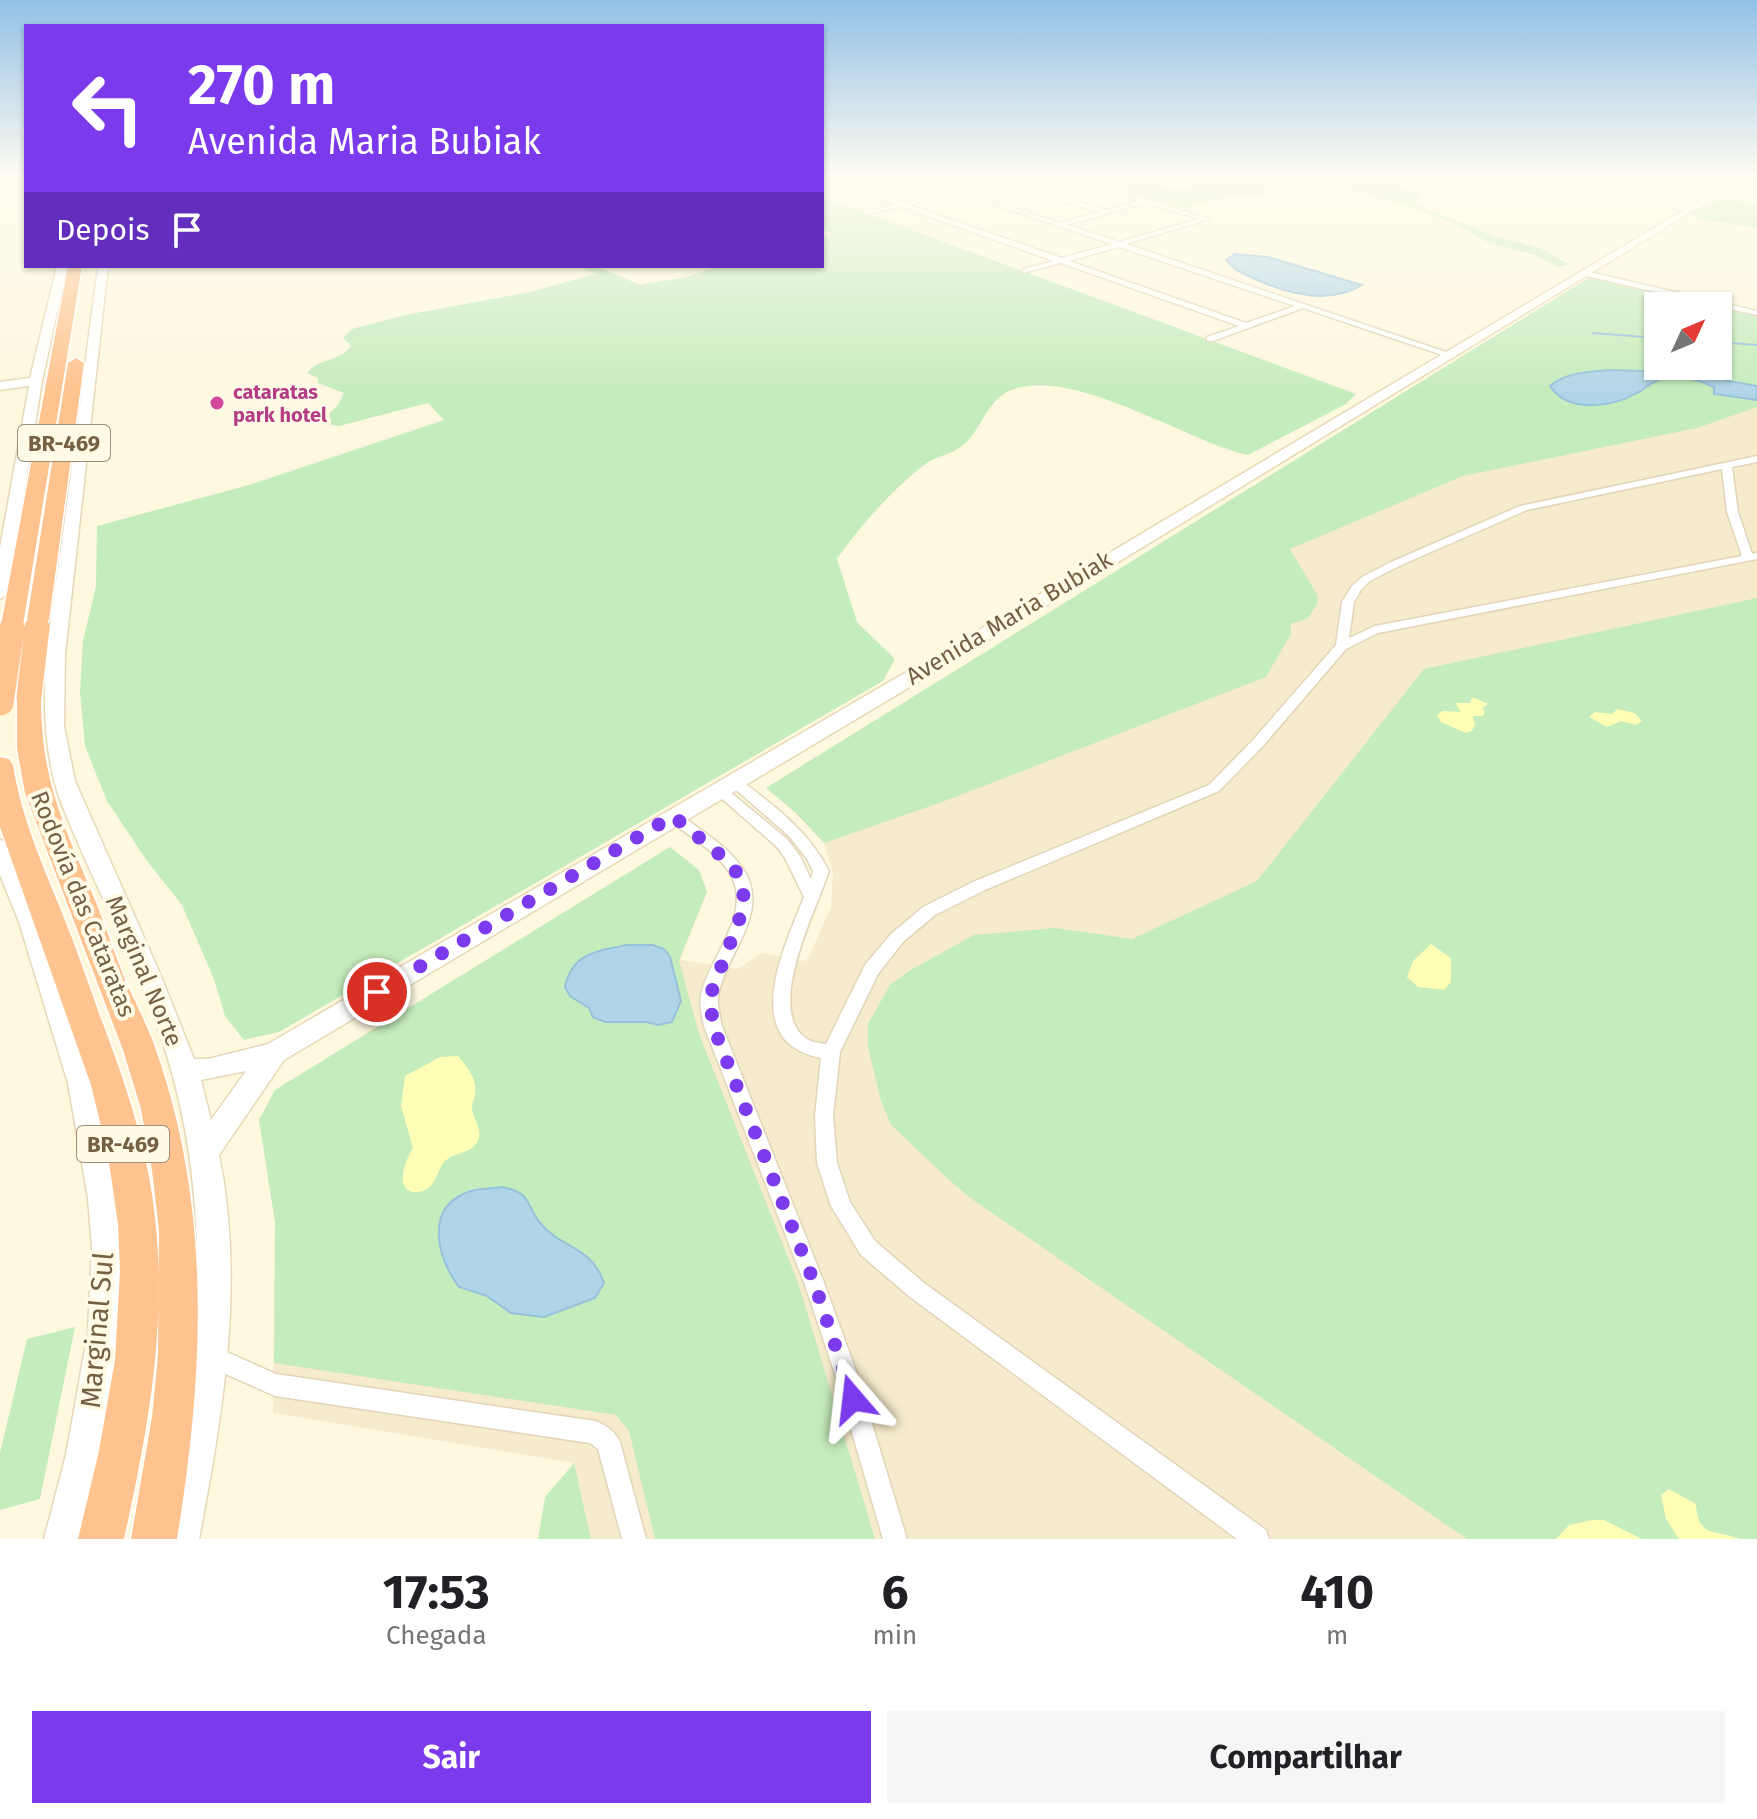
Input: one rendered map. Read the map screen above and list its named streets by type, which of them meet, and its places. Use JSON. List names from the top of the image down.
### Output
{
  "streets": {
    "highway": ["BR-469", "Rodovía das Cataratas"],
    "street": ["Avenida Maria Bubiak", "Marginal Norte", "Marginal Sul"]
  },
  "places": ["cataratas park hotel"],
  "north": "top right",
  "page": {
    "turn": ["270 m", "Avenida Maria Bubiak"],
    "then": "Depois",
    "eta": [
      "17:53",
      "Chegada",
      "6",
      "min",
      "410",
      "m"
    ],
    "buttons": ["Sair", "Compartilhar"]
  }
}
